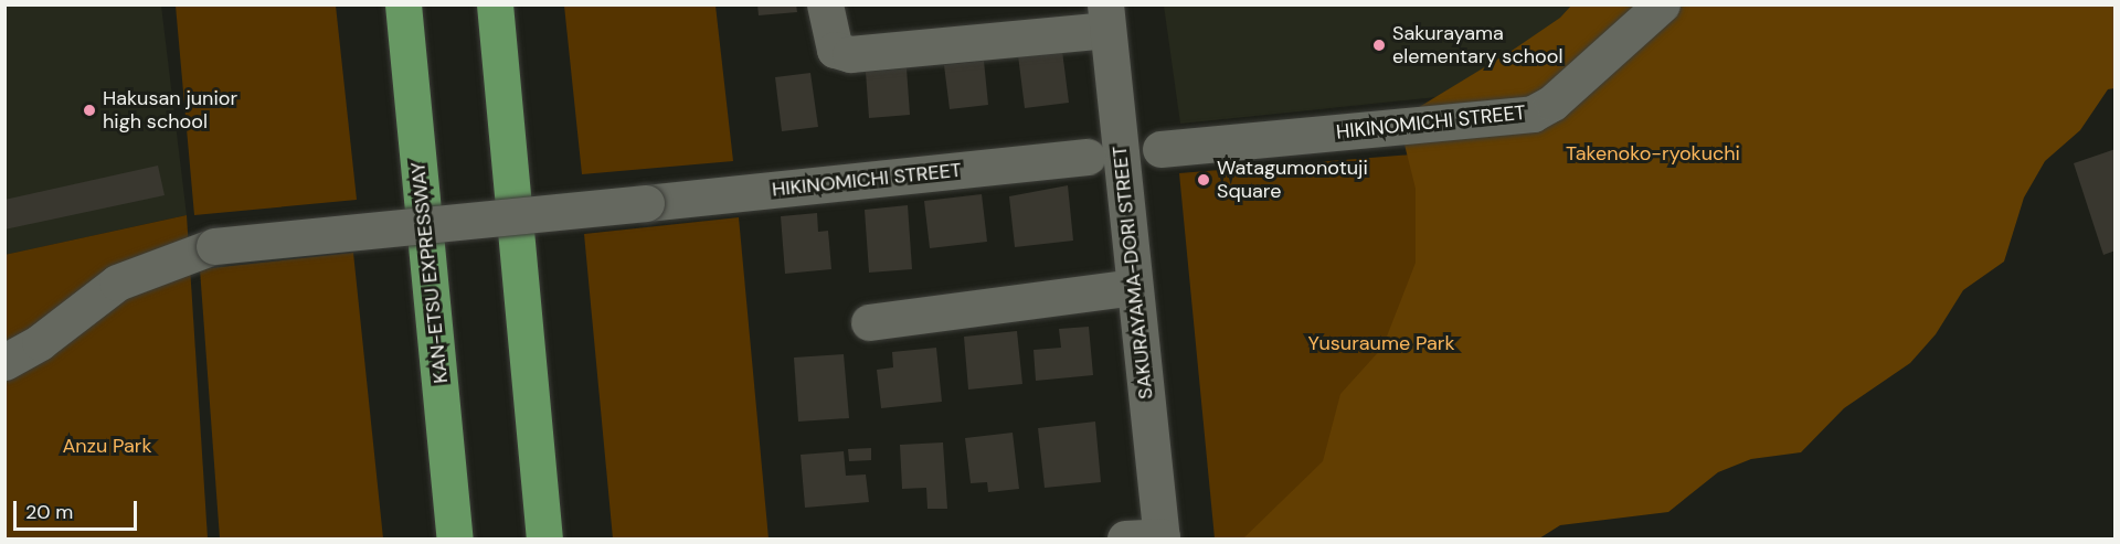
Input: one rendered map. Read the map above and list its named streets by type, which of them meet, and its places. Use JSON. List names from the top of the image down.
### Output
{
  "streets": {
    "highway": ["KAN-ETSU EXPRESSWAY"],
    "street": ["HIKINOMICHI STREET", "SAKURAYAMA-DORI STREET"]
  },
  "parks": ["Takenoko-ryokuchi", "Yusuraume Park", "Anzu Park"],
  "places": ["Sakurayama elementary school", "Hakusan junior high school", "Watagumonotuji Square"],
  "scale_bar": "20 m"
}
